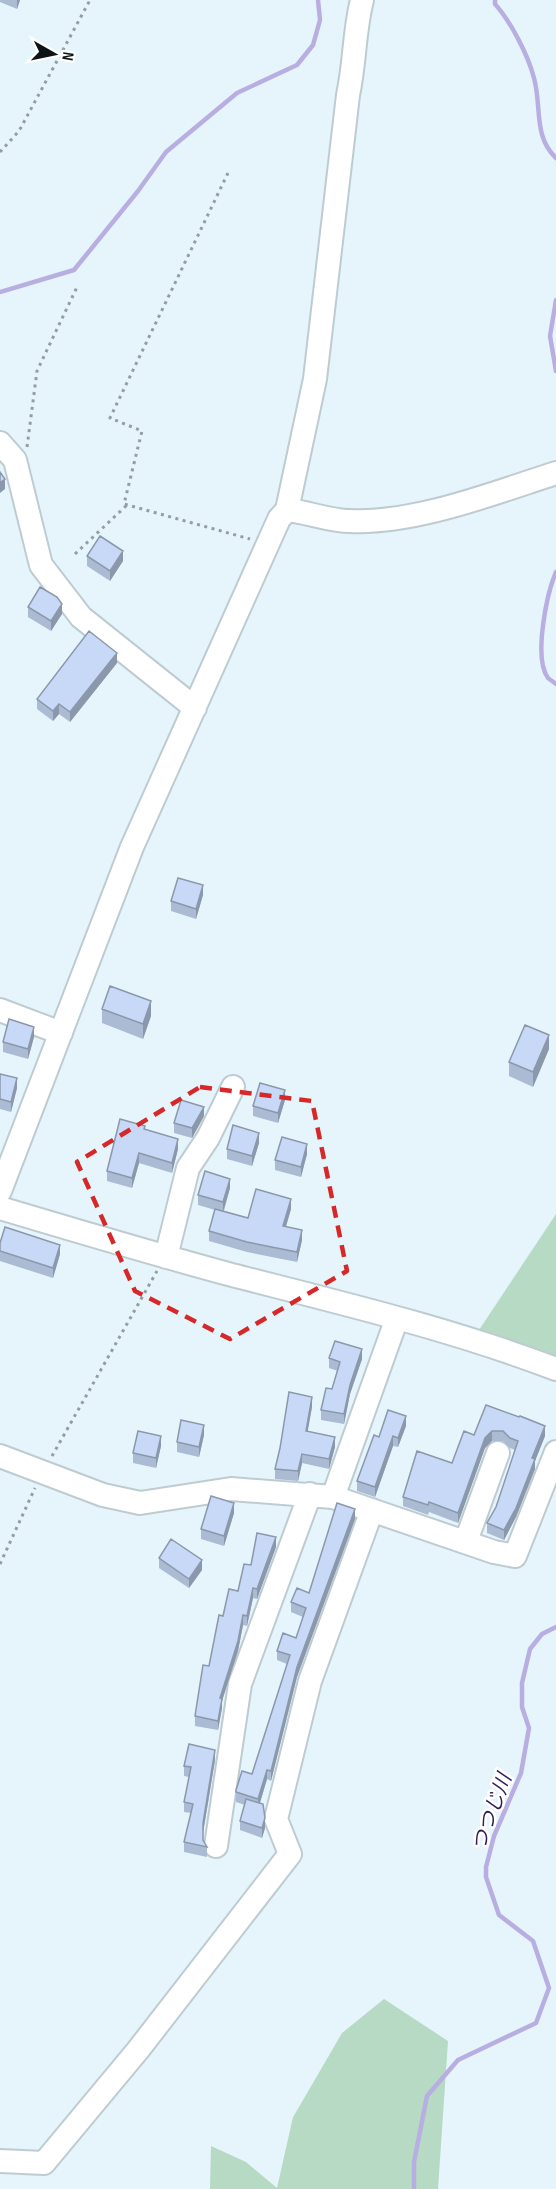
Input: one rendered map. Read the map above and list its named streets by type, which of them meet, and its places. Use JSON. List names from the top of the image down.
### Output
{
  "water": ["つつじ川"],
  "north": "right"
}
